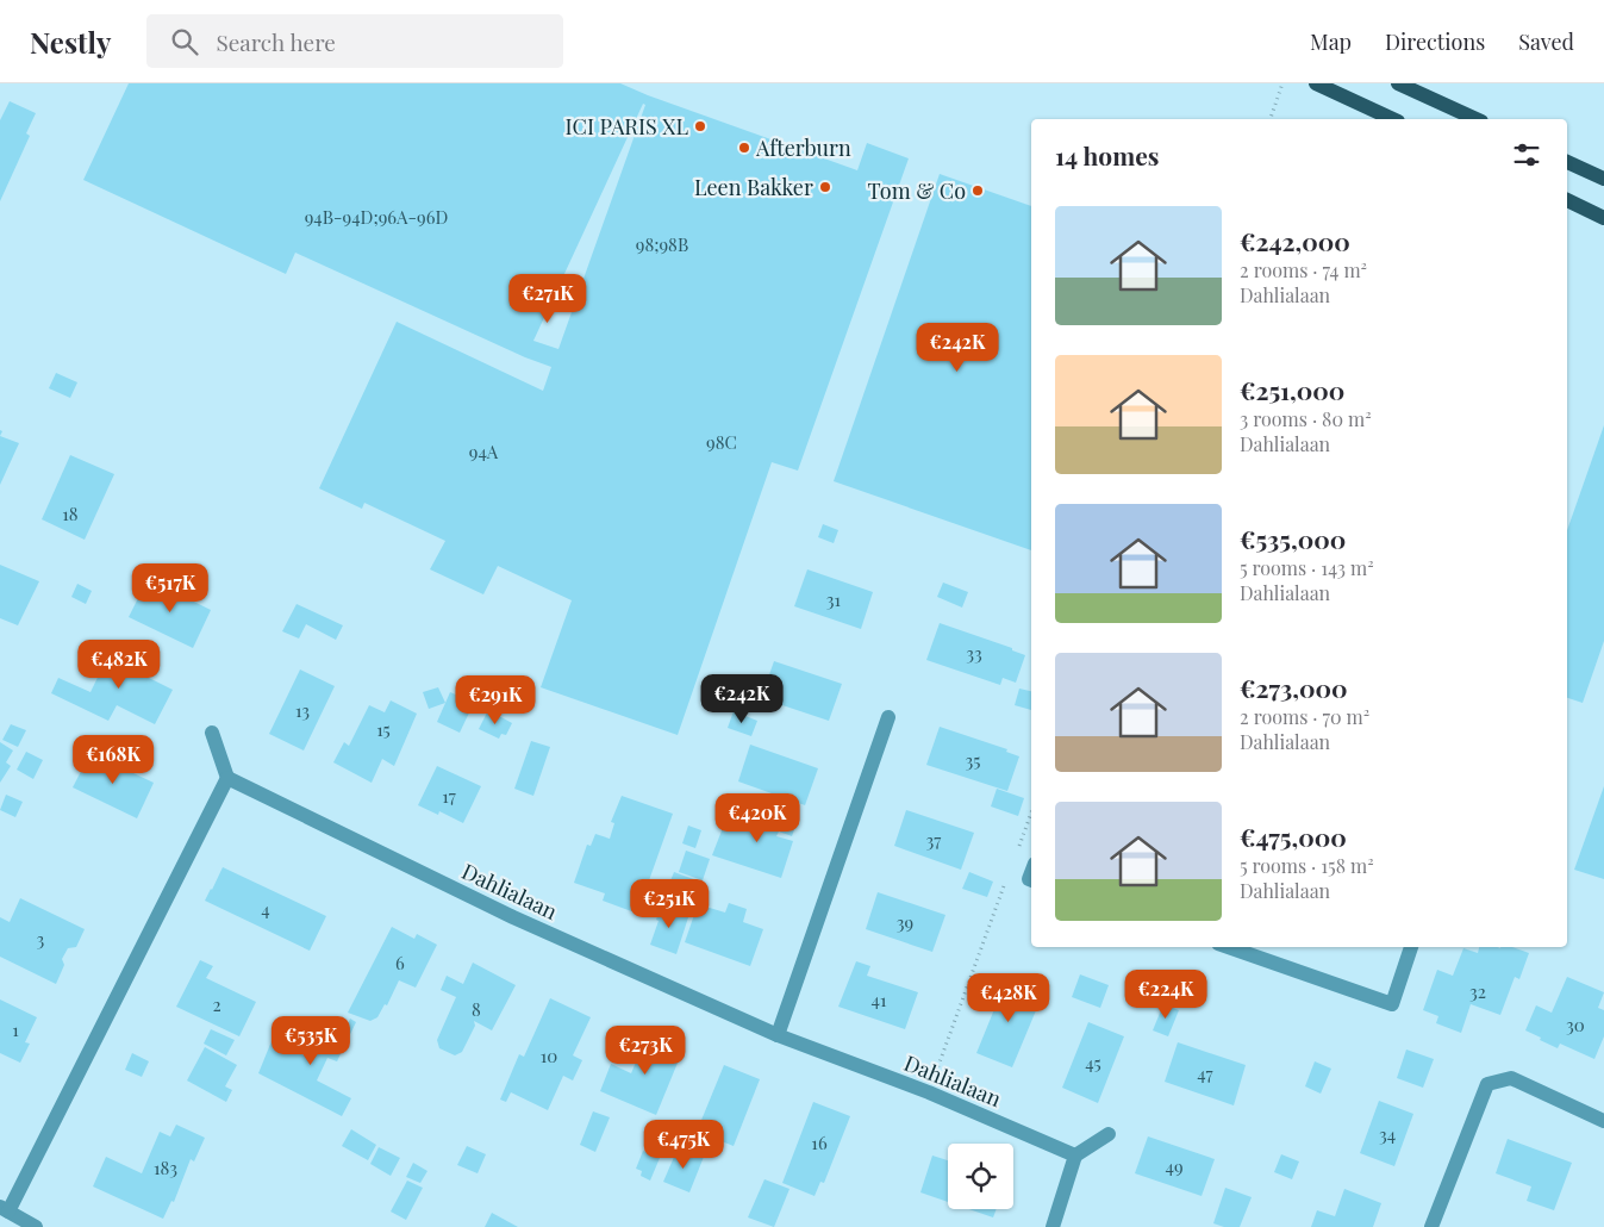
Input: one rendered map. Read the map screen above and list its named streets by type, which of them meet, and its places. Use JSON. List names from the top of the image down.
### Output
{
  "streets": {
    "street": ["Dahlialaan"]
  },
  "places": [
    "ICI PARIS XL",
    "Afterburn",
    "Leen Bakker",
    "Tom & Co"
  ],
  "house_numbers": [
    "94B-94D;96A-96D",
    "98;98B",
    "98C",
    "94A",
    "18",
    "31",
    "33",
    "13",
    "15",
    "35",
    "17",
    "37",
    "4",
    "39",
    "3",
    "6",
    "32",
    "41",
    "2",
    "8",
    "30",
    "1",
    "10",
    "45",
    "47",
    "34",
    "16",
    "49",
    "183"
  ],
  "page": {
    "header": "Nestly",
    "search": "Search here",
    "nav": ["Map", "Directions", "Saved"],
    "heading": "14 homes",
    "list": [
      {
        "name": "€242,000",
        "note": "2 rooms · 74 m² · Dahlialaan"
      },
      {
        "name": "€251,000",
        "note": "3 rooms · 80 m² · Dahlialaan"
      },
      {
        "name": "€535,000",
        "note": "5 rooms · 143 m² · Dahlialaan"
      },
      {
        "name": "€273,000",
        "note": "2 rooms · 70 m² · Dahlialaan"
      },
      {
        "name": "€475,000",
        "note": "5 rooms · 158 m² · Dahlialaan"
      }
    ],
    "price": [
      "€271K",
      "€242K",
      "€517K",
      "€482K",
      "€242K",
      "€291K",
      "€168K",
      "€420K",
      "€251K",
      "€224K",
      "€428K",
      "€535K",
      "€273K",
      "€475K"
    ]
  }
}
